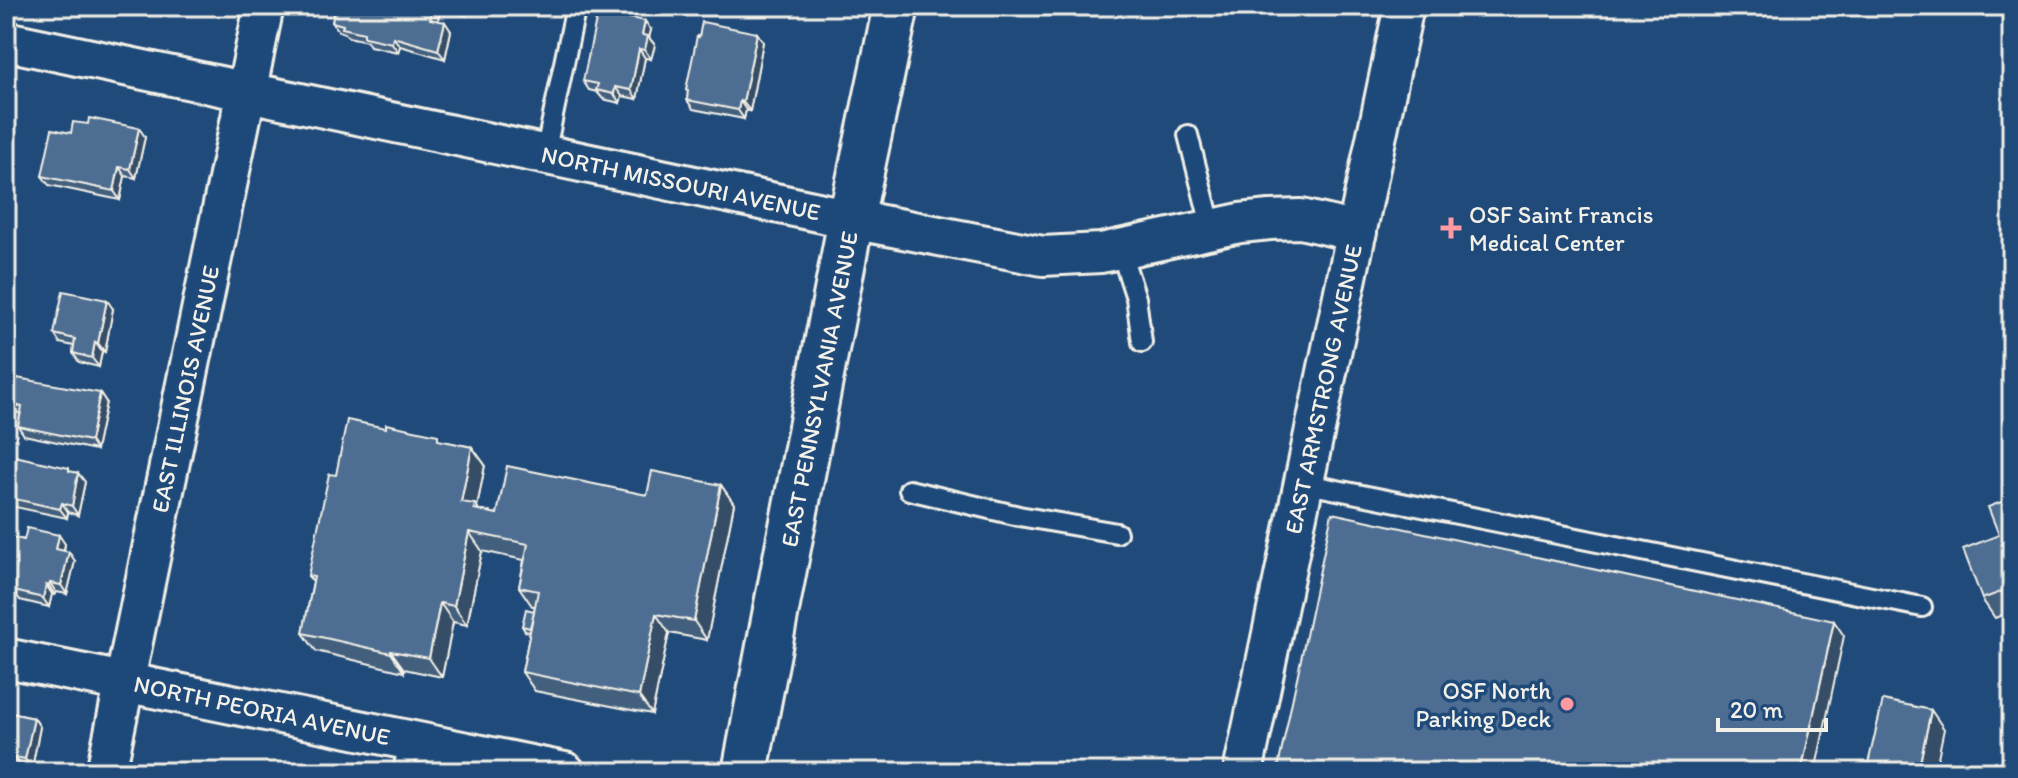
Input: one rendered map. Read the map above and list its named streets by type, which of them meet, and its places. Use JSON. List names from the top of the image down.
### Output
{
  "streets": {
    "street": [
      "NORTH MISSOURI AVENUE",
      "EAST ILLINOIS AVENUE",
      "EAST PENNSYLVANIA AVENUE",
      "EAST ARMSTRONG AVENUE",
      "NORTH PEORIA AVENUE"
    ]
  },
  "crossings": [
    ["NORTH MISSOURI AVENUE", "EAST ILLINOIS AVENUE"],
    ["NORTH MISSOURI AVENUE", "EAST PENNSYLVANIA AVENUE"],
    ["NORTH MISSOURI AVENUE", "EAST ARMSTRONG AVENUE"],
    ["EAST ILLINOIS AVENUE", "NORTH PEORIA AVENUE"]
  ],
  "places": {
    "health": ["OSF Saint Francis Medical Center"],
    "other": ["OSF North Parking Deck"]
  },
  "scale_bar": "20 m"
}
